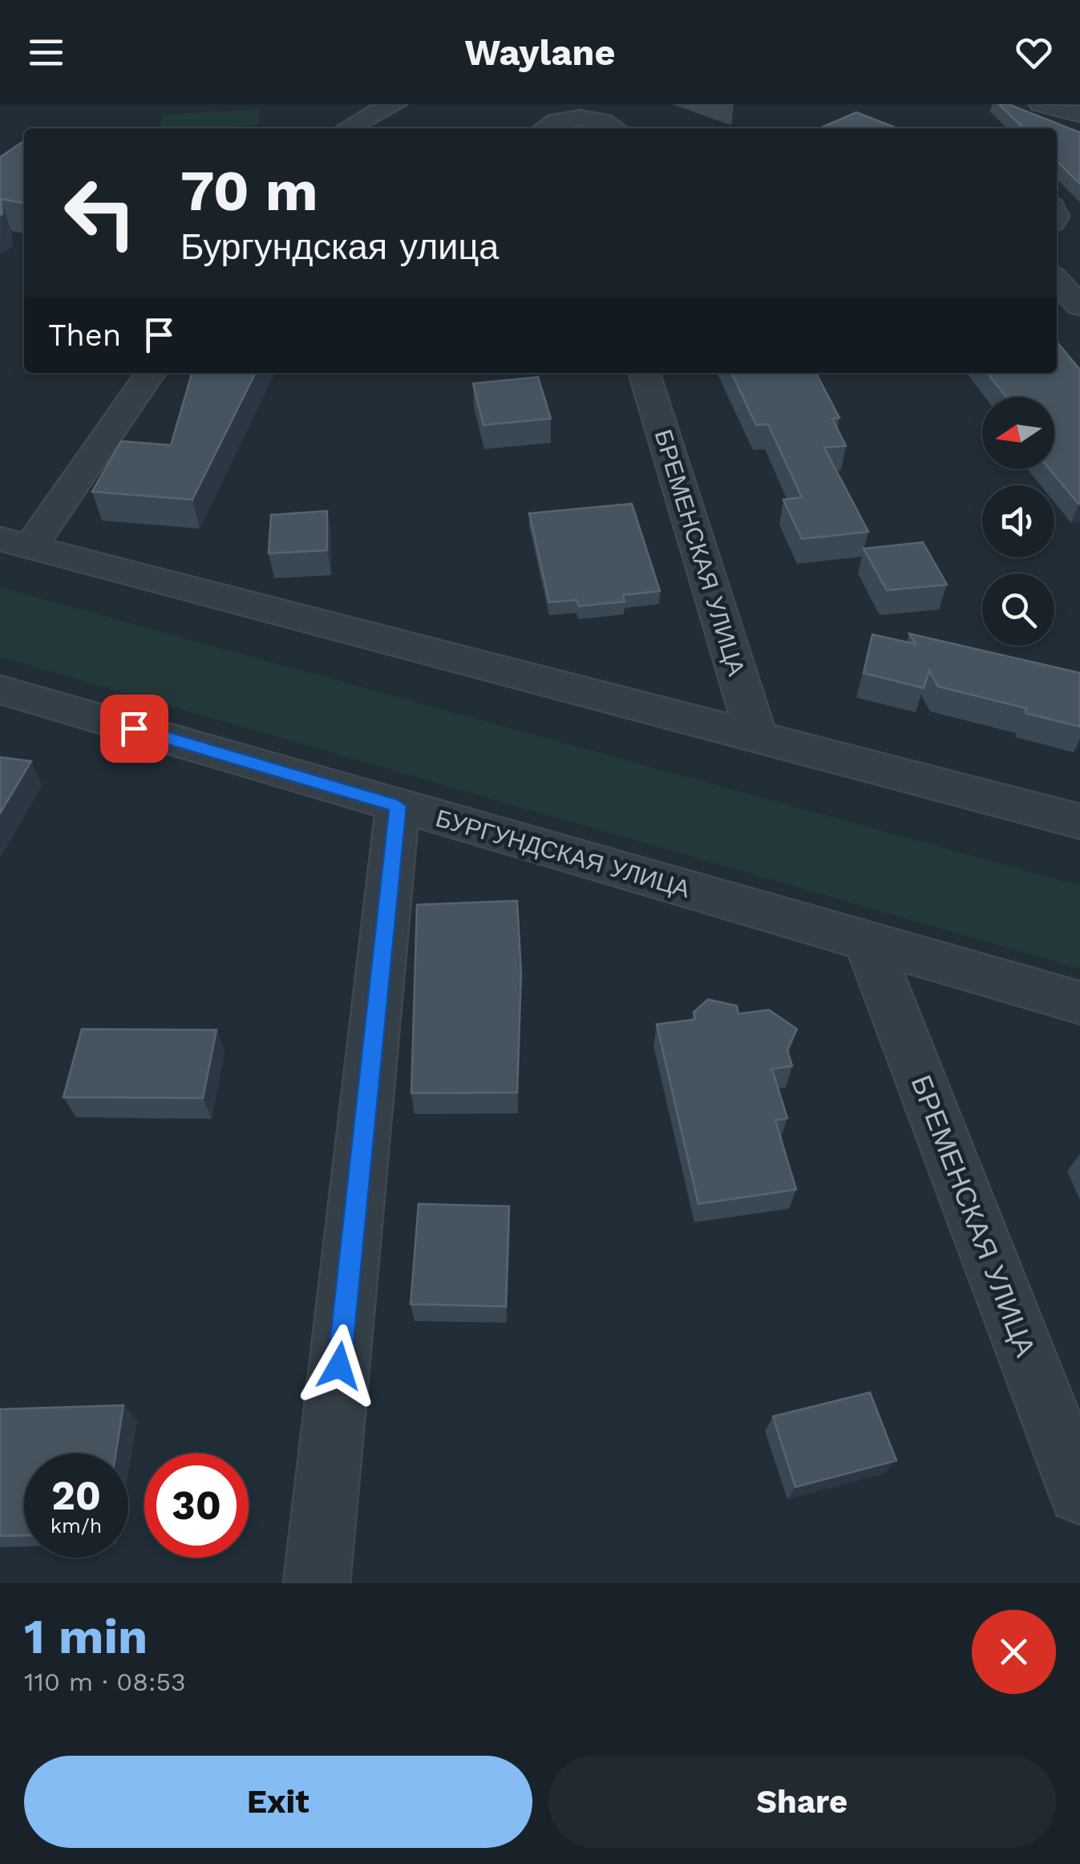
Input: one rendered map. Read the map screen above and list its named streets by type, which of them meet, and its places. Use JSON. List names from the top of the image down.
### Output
{
  "streets": {
    "street": ["БРЕМЕНСКАЯ УЛИЦА", "БУРГУНДСКАЯ УЛИЦА"]
  },
  "crossings": [
    ["БРЕМЕНСКАЯ УЛИЦА", "БУРГУНДСКАЯ УЛИЦА"]
  ],
  "north": "left",
  "page": {
    "header": "Waylane",
    "turn": ["70 m", "Бургундская улица"],
    "then": "Then",
    "speed": "20 km/h",
    "limit": "30",
    "heading": ["1 min", "110 m · 08:53"],
    "buttons": ["Exit", "Share"]
  }
}
